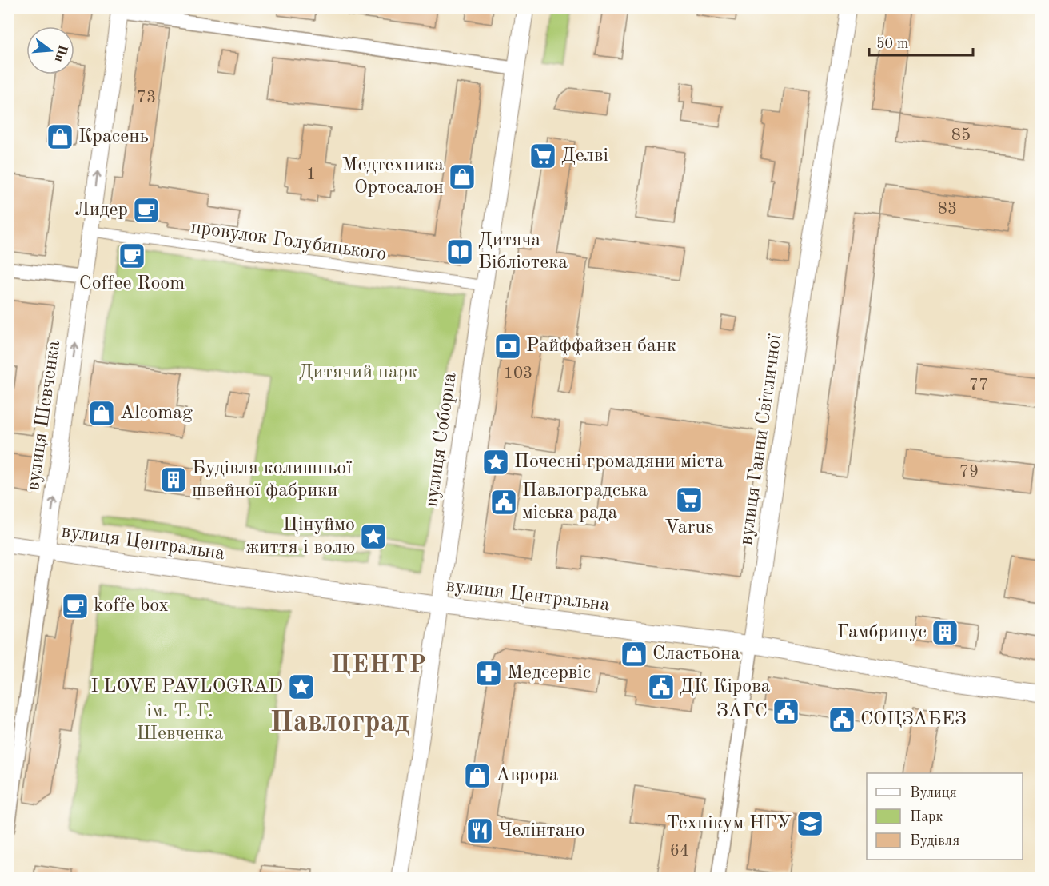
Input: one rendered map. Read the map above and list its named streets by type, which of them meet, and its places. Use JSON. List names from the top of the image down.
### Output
{
  "streets": {
    "street": [
      "провулок Голубицького",
      "вулиця Шевченка",
      "вулиця Соборна",
      "вулиця Ганни Світличної",
      "вулиця Центральна"
    ]
  },
  "crossings": [
    ["провулок Голубицького", "вулиця Шевченка"],
    ["провулок Голубицького", "вулиця Соборна"],
    ["вулиця Шевченка", "вулиця Центральна"],
    ["вулиця Соборна", "вулиця Центральна"],
    ["вулиця Ганни Світличної", "вулиця Центральна"]
  ],
  "one_way": ["вулиця Шевченка"],
  "districts": ["ЦЕНТР", "Павлоград"],
  "parks": ["Дитячий парк", "ім. Т. Г. Шевченка"],
  "places": {
    "shop": [
      "Красень",
      "Медтехника Ортосалон",
      "Alcomag",
      "Сластьона",
      "Аврора"
    ],
    "supermarket": ["Делві", "Varus"],
    "cafe": ["Лидер", "Coffee Room", "koffe box"],
    "library": ["Дитяча Бiблiотека"],
    "bank": ["Райффайзен банк"],
    "place": ["Почесні громадяни міста", "Цінуймо життя і волю", "I LOVE PAVLOGRAD"],
    "building": ["Будівля колишньої швейної фабрики", "Гамбринус"],
    "public building": [
      "Павлоградська міська рада",
      "ДК Кірова",
      "ЗАГС",
      "СОЦЗАБЕЗ"
    ],
    "pharmacy": ["Медсервіс"],
    "school or university": ["Технікум НГУ"],
    "restaurant": ["Челінтано"]
  },
  "house_numbers": [
    "73",
    "85",
    "1",
    "83",
    "103",
    "77",
    "79",
    "64"
  ],
  "legend": ["Вулиця", "Парк", "Будівля"],
  "scale_bar": "50 m",
  "north": "right"
}
